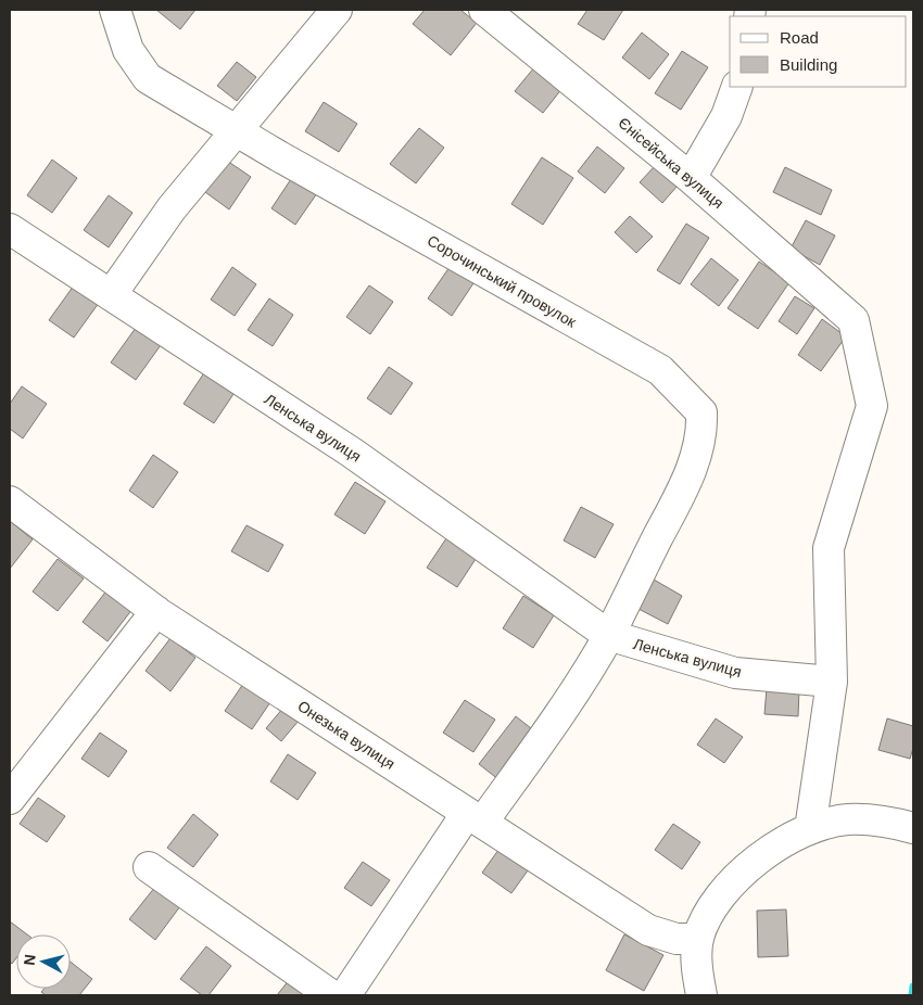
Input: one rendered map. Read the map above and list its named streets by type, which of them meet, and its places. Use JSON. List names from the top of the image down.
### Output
{
  "streets": {
    "street": [
      "Єнісейська вулиця",
      "Сорочинський провулок",
      "Ленська вулиця",
      "Онезька вулиця"
    ]
  },
  "crossings": [
    ["Єнісейська вулиця", "Ленська вулиця"],
    ["Сорочинський провулок", "Ленська вулиця"]
  ],
  "legend": ["Road", "Building"],
  "north": "left"
}
